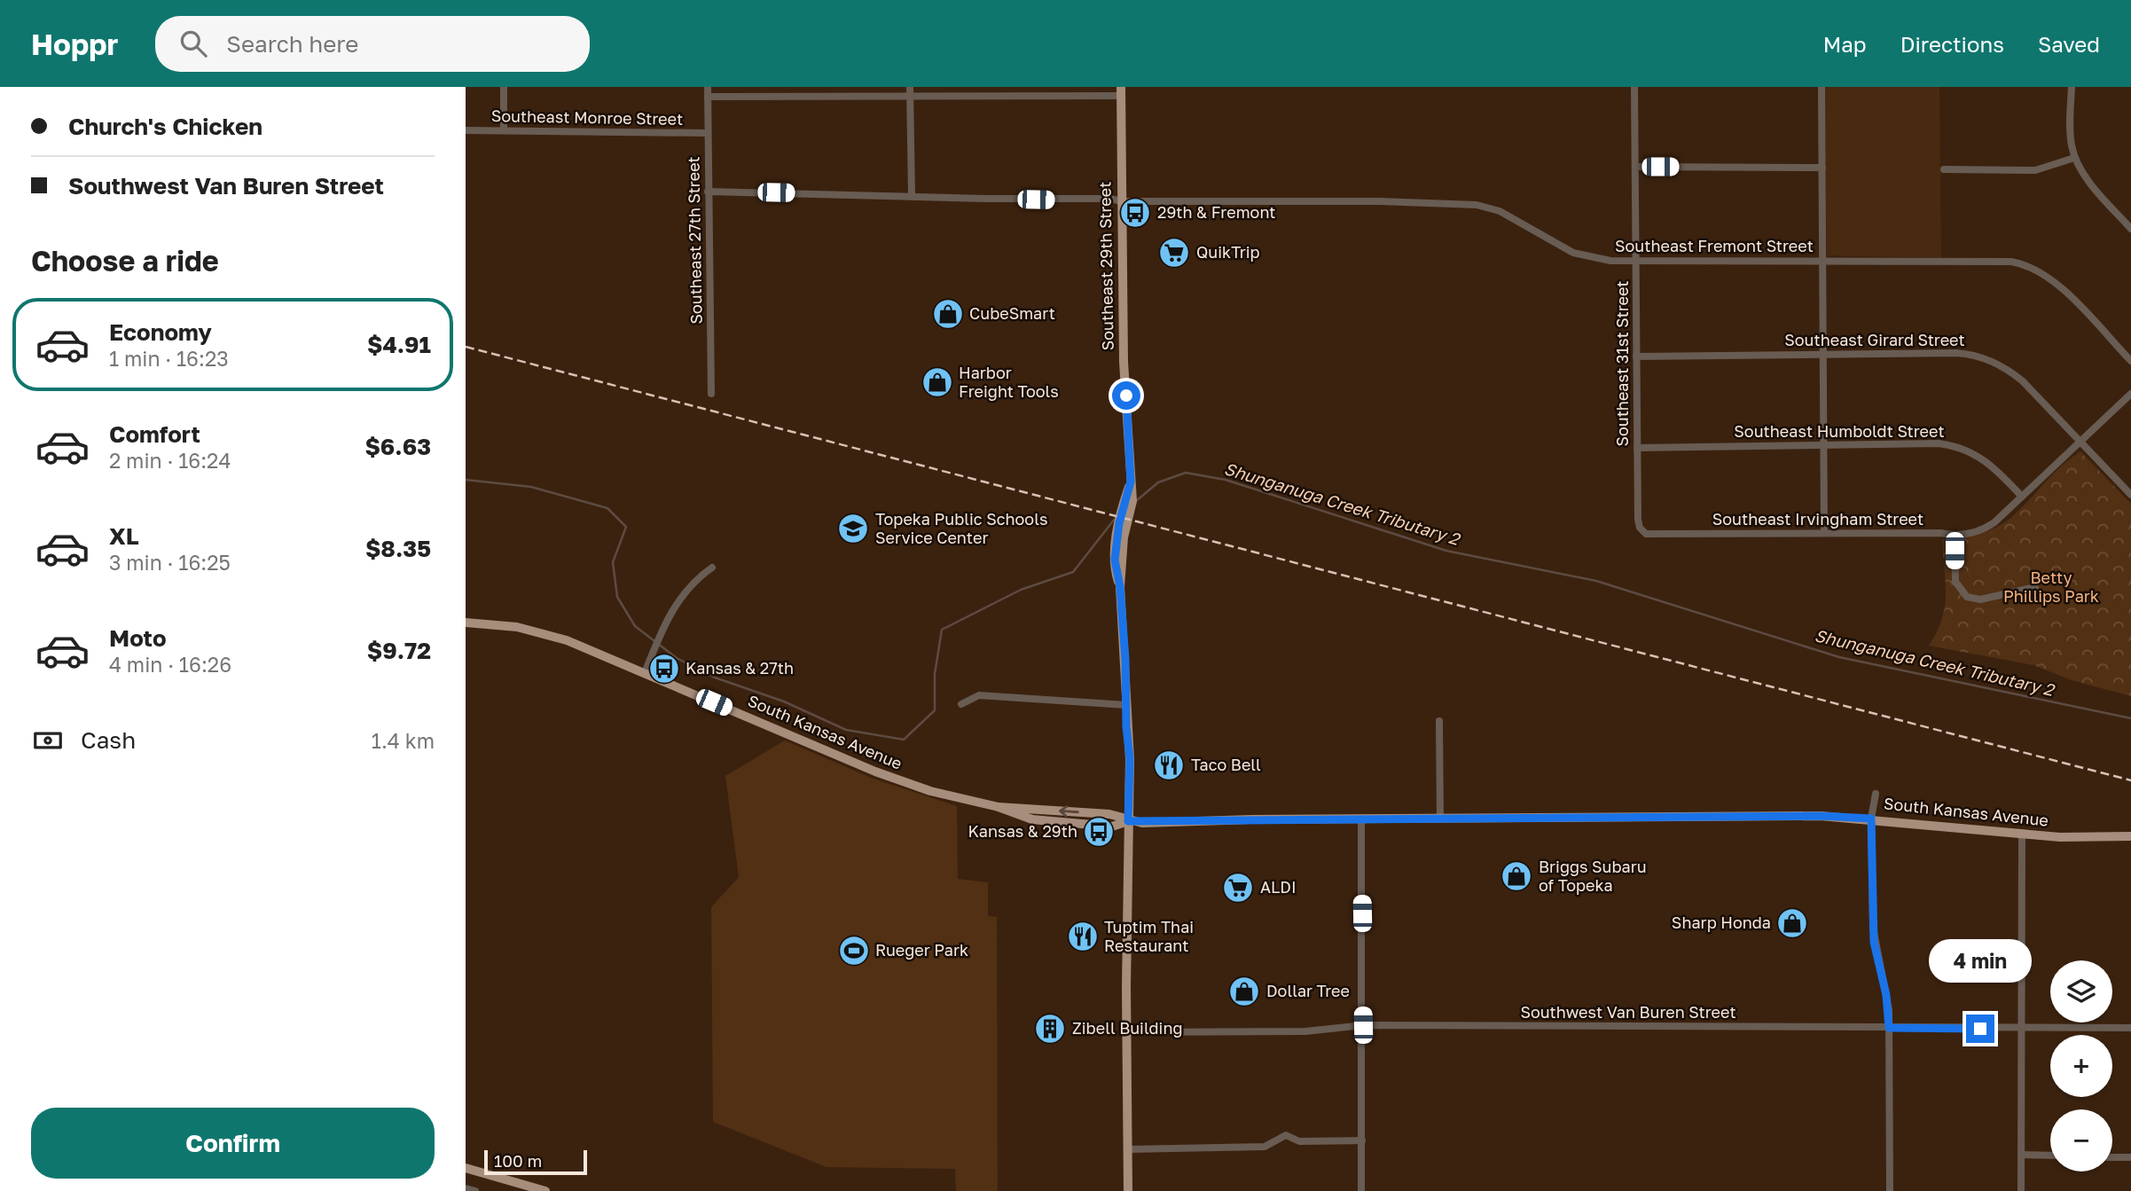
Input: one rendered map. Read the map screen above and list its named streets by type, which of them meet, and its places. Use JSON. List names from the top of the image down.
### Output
{
  "streets": {
    "main road": ["Southeast 29th Street", "South Kansas Avenue"],
    "street": [
      "Southeast Monroe Street",
      "Southeast 27th Street",
      "Southeast Fremont Street",
      "Southeast Girard Street",
      "Southeast 31st Street",
      "Southeast Humboldt Street",
      "Southeast Irvingham Street",
      "Southwest Van Buren Street"
    ]
  },
  "crossings": [
    ["Southeast Monroe Street", "Southeast 27th Street"],
    ["Southeast 27th Street", "Southeast Fremont Street"],
    ["Southeast Fremont Street", "Southeast 29th Street"],
    ["Southeast Fremont Street", "Southeast 31st Street"],
    ["Southeast 29th Street", "South Kansas Avenue"],
    ["Southeast 29th Street", "Southwest Van Buren Street"],
    ["Southeast Girard Street", "Southeast 31st Street"],
    ["Southeast Girard Street", "Southeast Irvingham Street"],
    ["Southeast 31st Street", "Southeast Humboldt Street"],
    ["Southeast 31st Street", "Southeast Irvingham Street"],
    ["Southeast Humboldt Street", "Southeast Irvingham Street"]
  ],
  "water": ["Shunganuga Creek Tributary 2"],
  "parks": ["Betty Phillips Park"],
  "places": {
    "bus stop": ["29th & Fremont", "Kansas & 27th", "Kansas & 29th"],
    "supermarket": ["QuikTrip", "ALDI"],
    "shop": [
      "CubeSmart",
      "Harbor Freight Tools",
      "Briggs Subaru of Topeka",
      "Sharp Honda",
      "Dollar Tree"
    ],
    "school or university": ["Topeka Public Schools Service Center"],
    "restaurant": ["Taco Bell", "Tuptim Thai Restaurant"],
    "sports": ["Rueger Park"],
    "building": ["Zibell Building"]
  },
  "scale_bar": "100 m",
  "page": {
    "header": "Hoppr",
    "search": "Search here",
    "nav": ["Map", "Directions", "Saved"],
    "banner": ["Church's Chicken", "Southwest Van Buren Street"],
    "heading": "Choose a ride",
    "list": [
      {
        "name": "Economy",
        "note": "1 min · 16:23",
        "value": "$4.91"
      },
      {
        "name": "Comfort",
        "note": "2 min · 16:24",
        "value": "$6.63"
      },
      {
        "name": "XL",
        "note": "3 min · 16:25",
        "value": "$8.35"
      },
      {
        "name": "Moto",
        "note": "4 min · 16:26",
        "value": "$9.72"
      }
    ],
    "pay": ["Cash", "1.4 km"],
    "bubble": "4 min",
    "map_buttons": ["+", "−"],
    "buttons": "Confirm",
    "scale": "100 m"
  }
}
